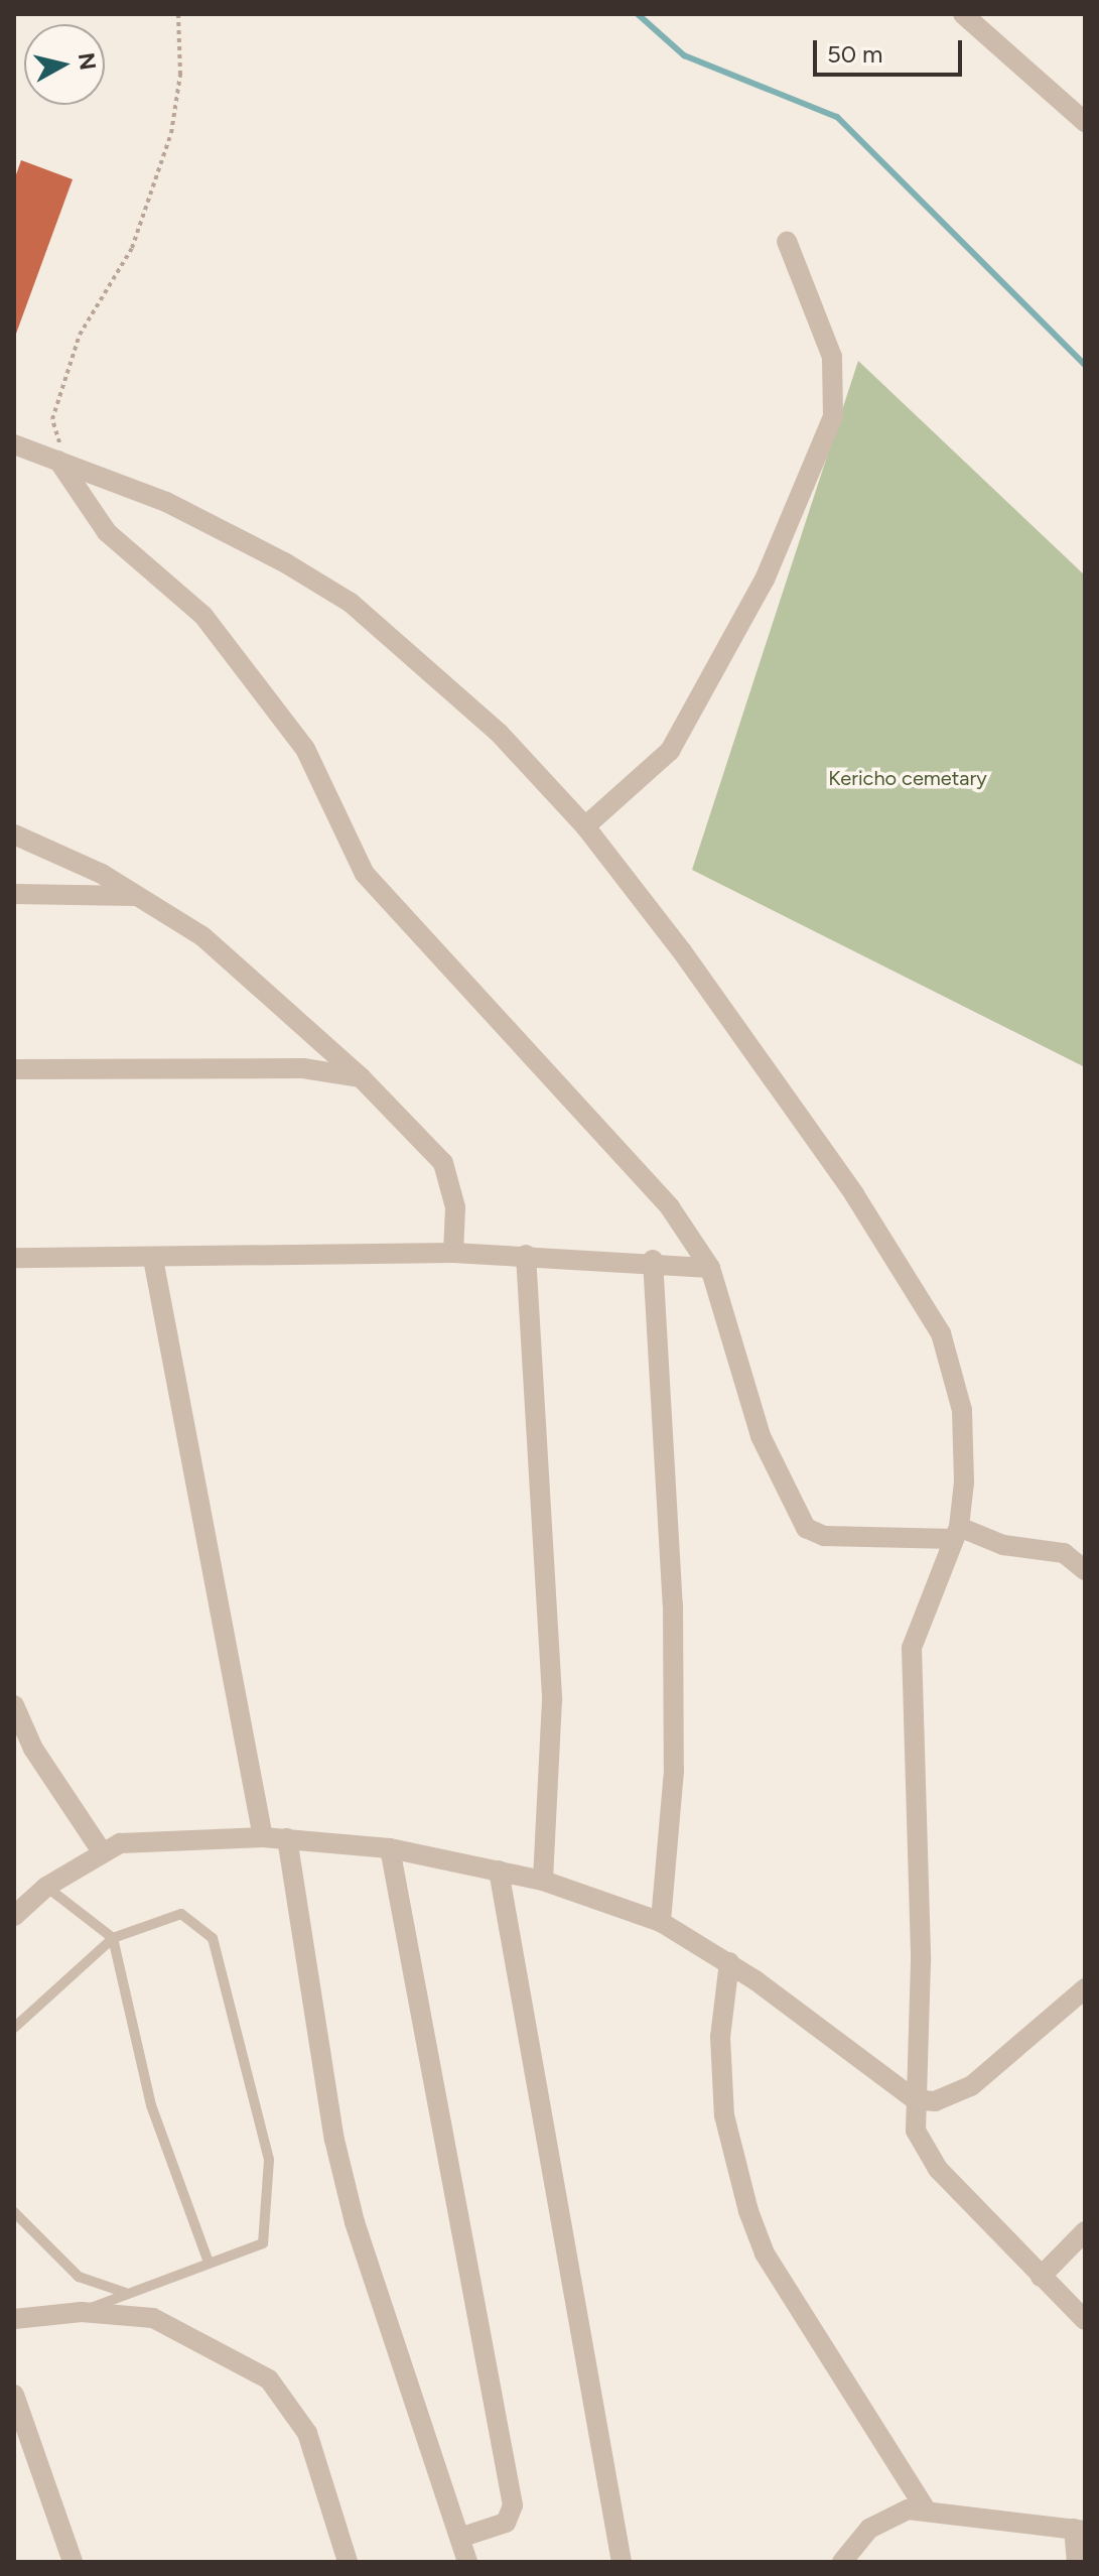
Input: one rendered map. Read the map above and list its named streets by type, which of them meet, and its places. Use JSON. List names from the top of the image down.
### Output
{
  "parks": ["Kericho cemetary"],
  "scale_bar": "50 m",
  "north": "right"
}
